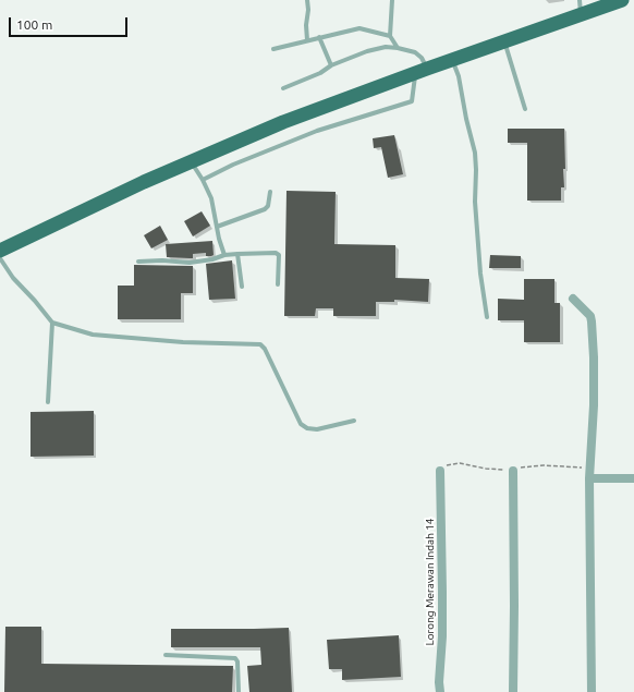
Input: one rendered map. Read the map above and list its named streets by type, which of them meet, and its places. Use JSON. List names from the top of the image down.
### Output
{
  "streets": {
    "street": ["Lorong Merawan Indah 14"]
  },
  "scale_bar": "100 m"
}
